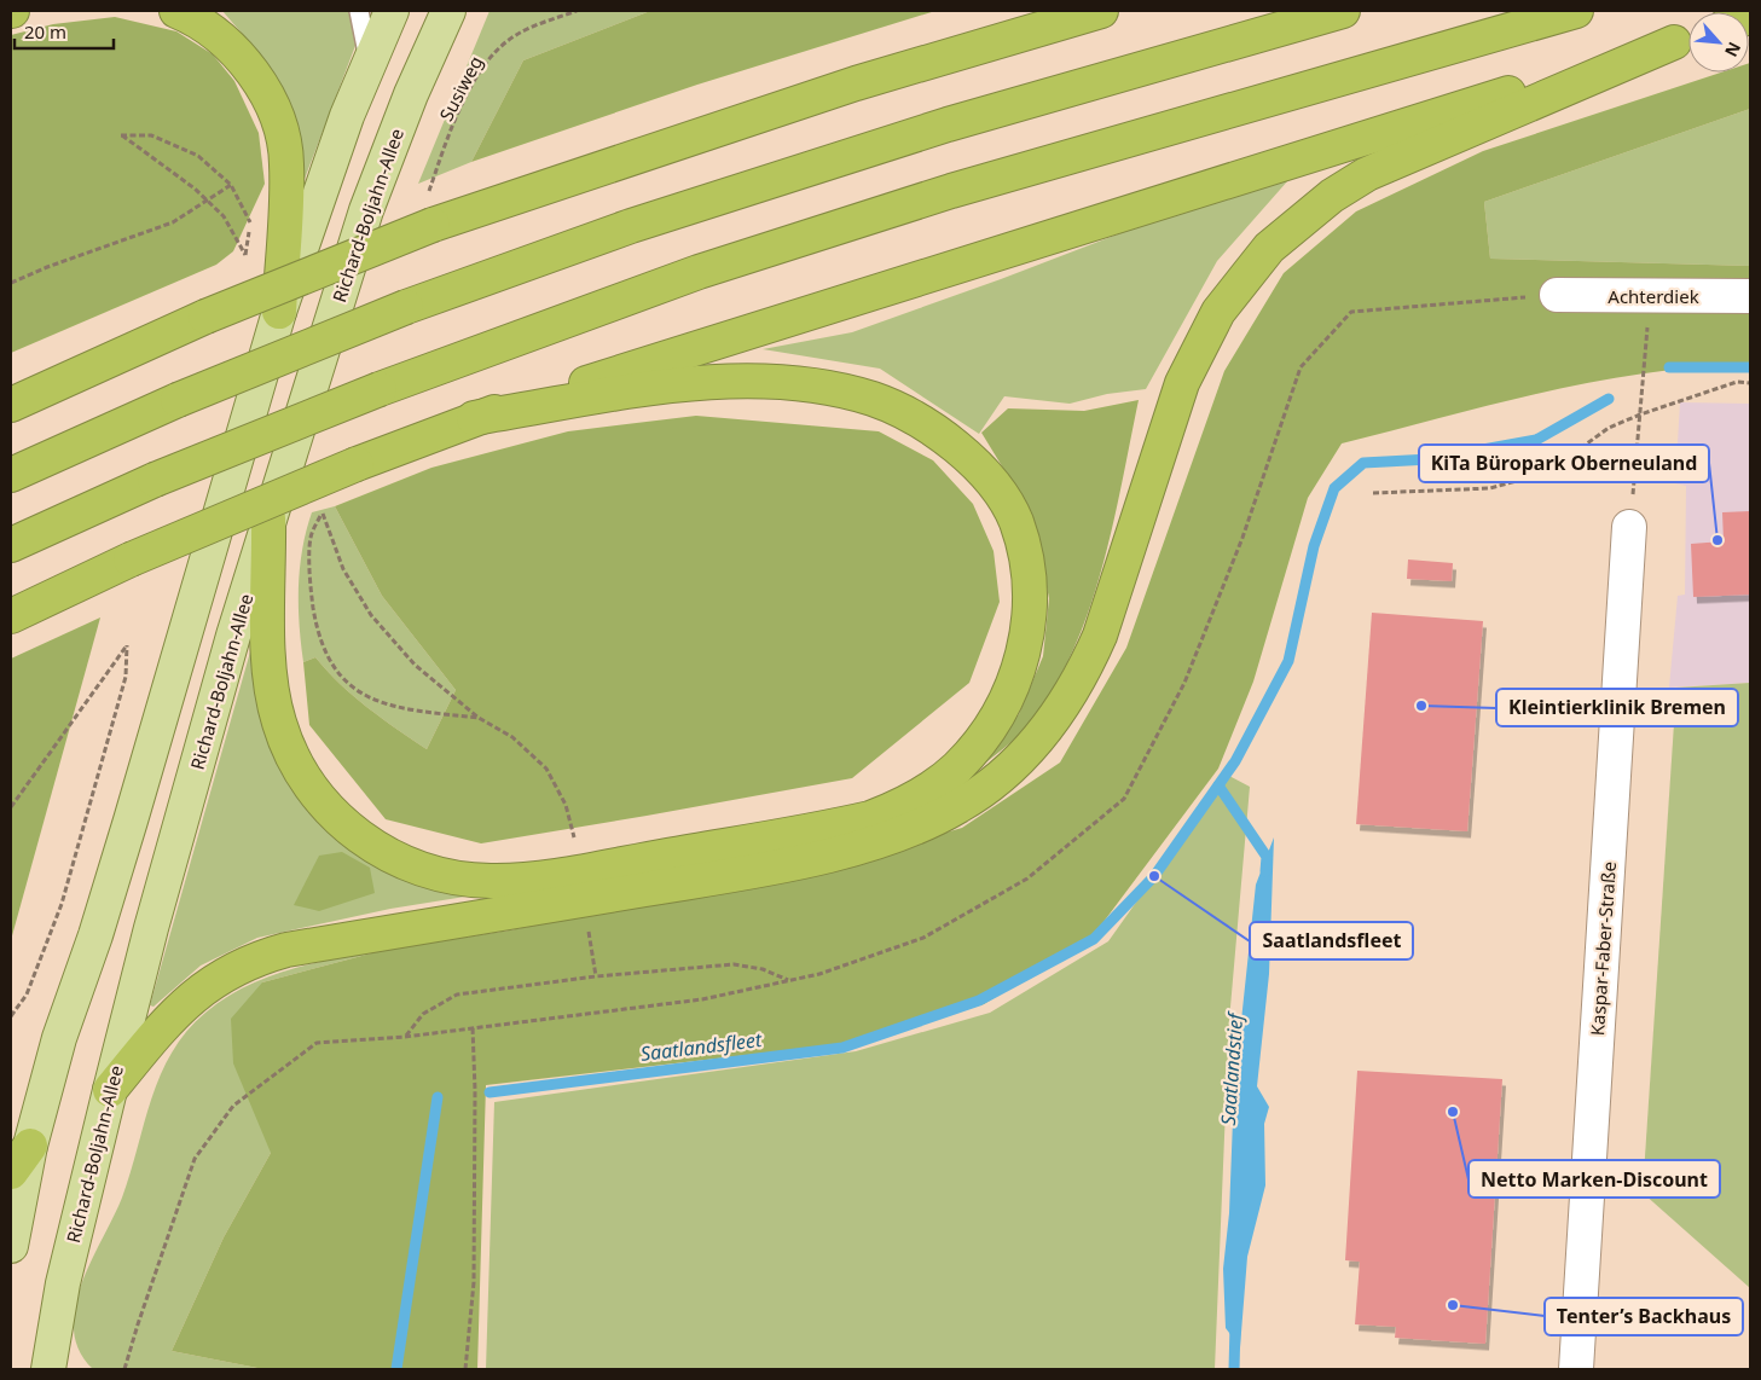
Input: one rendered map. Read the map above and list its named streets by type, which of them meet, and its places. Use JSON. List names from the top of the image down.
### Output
{
  "streets": {
    "main road": ["Richard-Boljahn-Allee"],
    "street": ["Achterdiek", "Kaspar-Faber-Straße"],
    "path": ["Susiweg"]
  },
  "water": ["Saatlandsfleet", "Saatlandstief"],
  "places": [
    "KiTa Büropark Oberneuland",
    "Kleintierklinik Bremen",
    "Saatlandsfleet",
    "Netto Marken-Discount",
    "Tenter’s Backhaus"
  ],
  "scale_bar": "20 m",
  "north": "bottom right"
}
